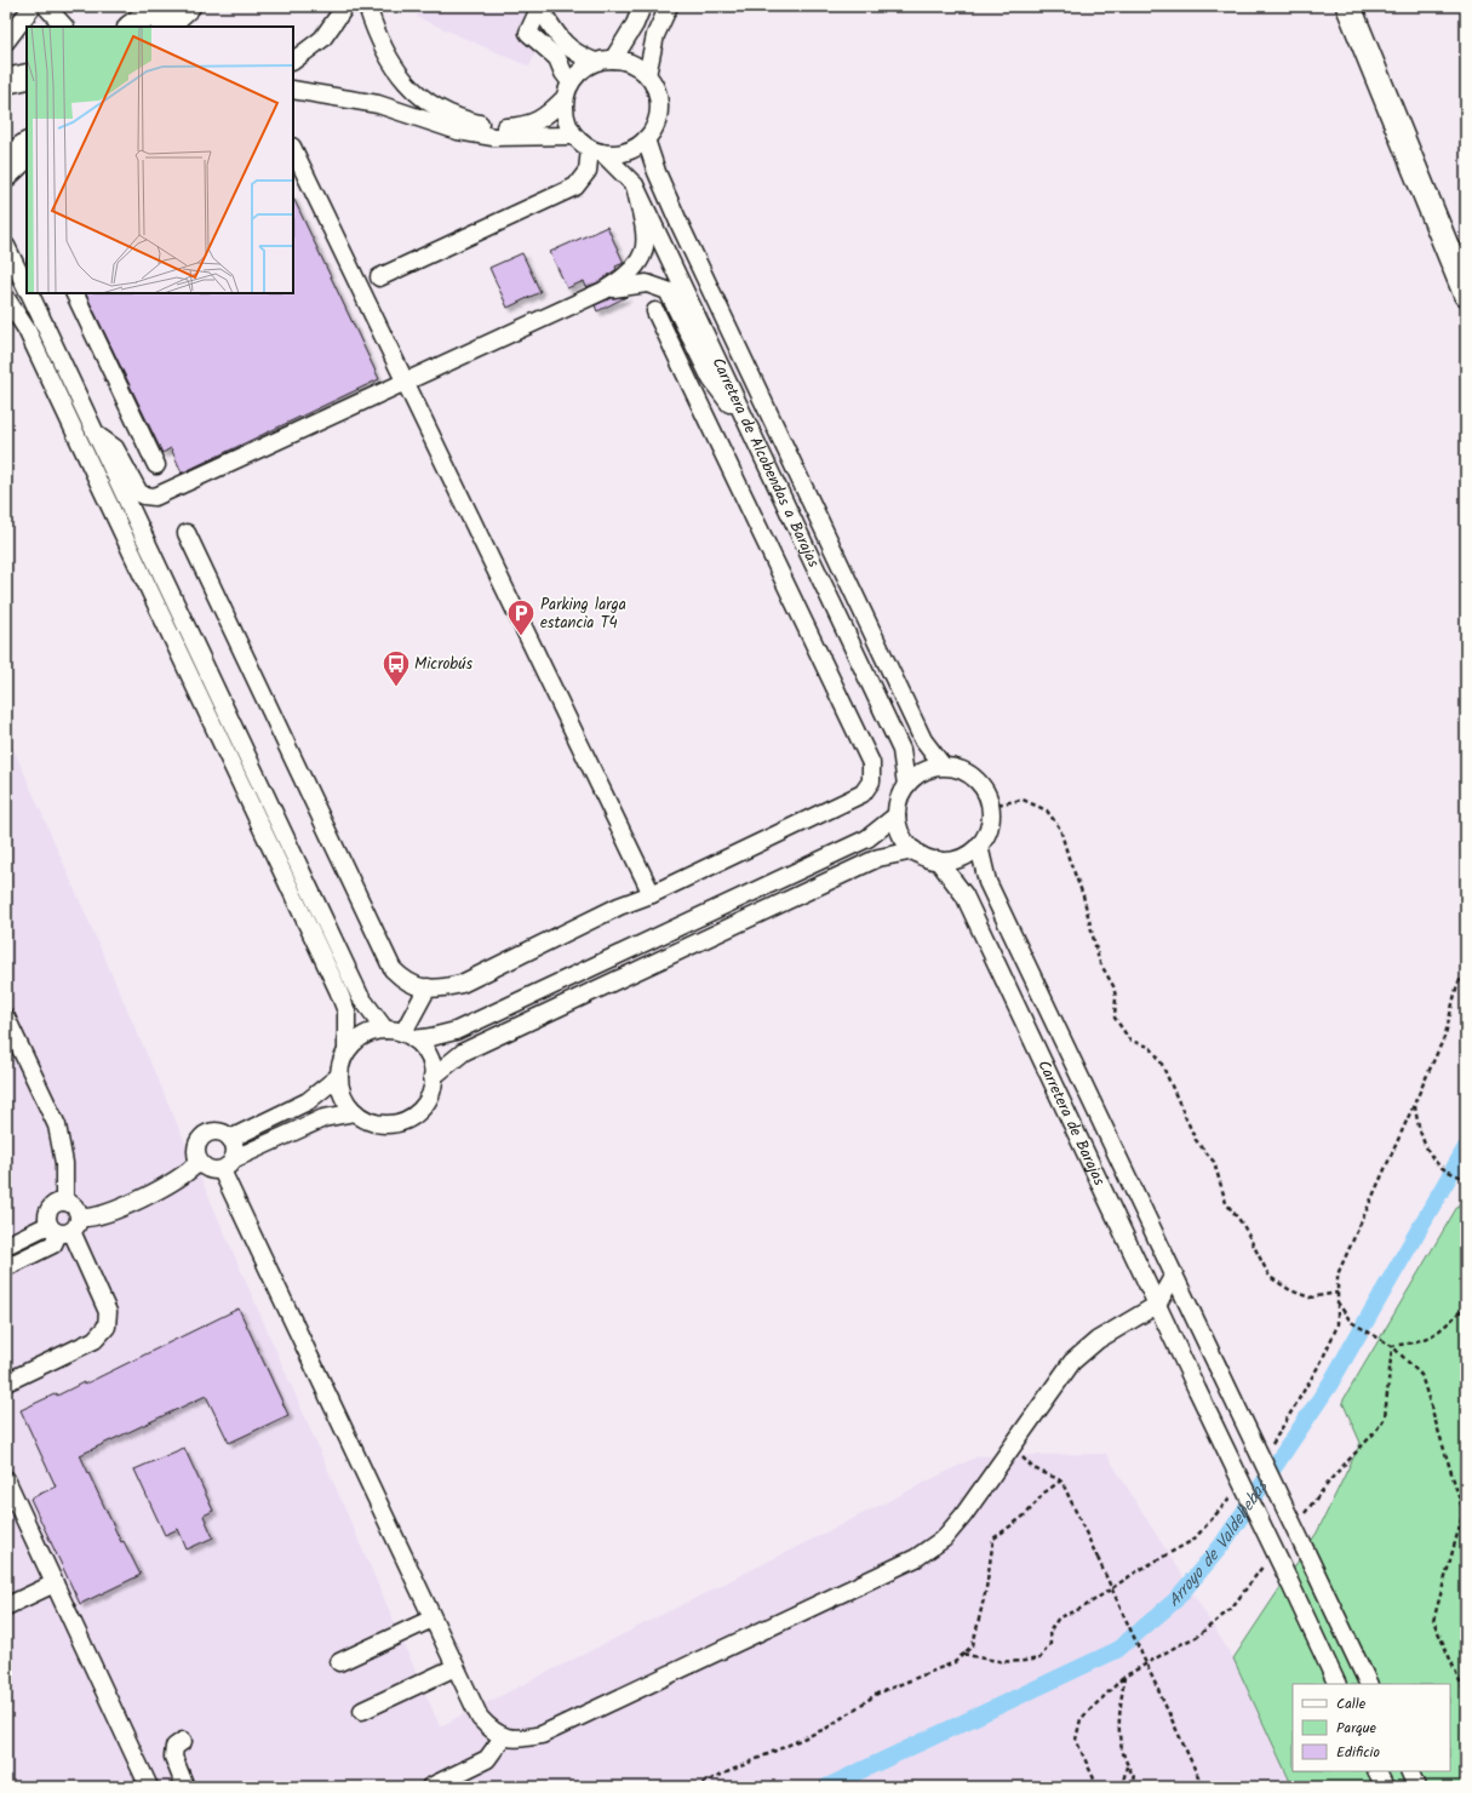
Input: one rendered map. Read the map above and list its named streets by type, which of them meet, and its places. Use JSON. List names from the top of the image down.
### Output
{
  "streets": {
    "street": ["Carretera de Alcobendas a Barajas", "Carretera de Barajas"]
  },
  "crossings": [
    ["Carretera de Alcobendas a Barajas", "Carretera de Barajas"]
  ],
  "water": ["Arroyo de Valdebebas"],
  "places": {
    "parking": ["Parking larga estancia T4"],
    "bus stop": ["Microbús"]
  },
  "legend": ["Calle", "Parque", "Edificio"]
}
